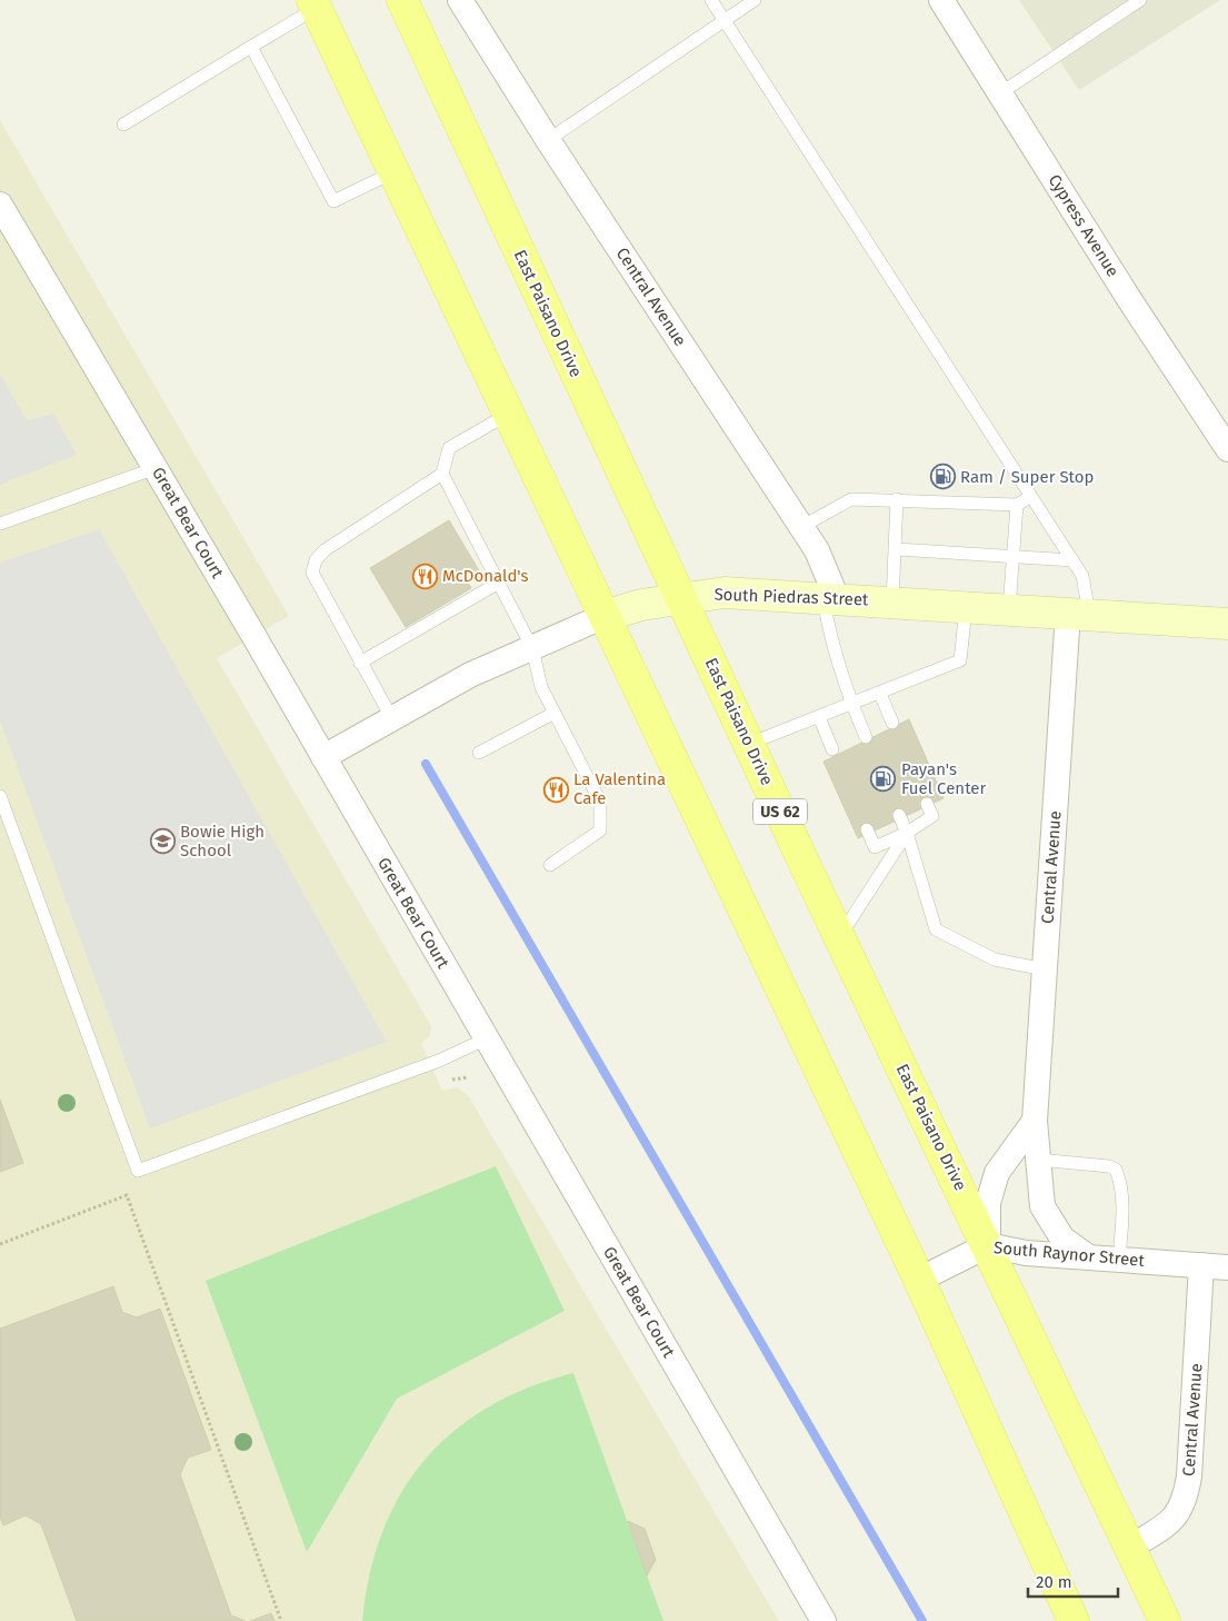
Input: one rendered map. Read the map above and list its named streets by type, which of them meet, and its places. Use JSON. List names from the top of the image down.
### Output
{
  "streets": {
    "main road": ["East Paisano Drive", "South Piedras Street", "US 62"],
    "street": [
      "Cypress Avenue",
      "Central Avenue",
      "Great Bear Court",
      "South Raynor Street"
    ]
  },
  "crossings": [
    ["Central Avenue", "East Paisano Drive"],
    ["Central Avenue", "South Piedras Street"],
    ["Central Avenue", "South Raynor Street"],
    ["East Paisano Drive", "South Piedras Street"],
    ["East Paisano Drive", "South Raynor Street"],
    ["Great Bear Court", "South Piedras Street"]
  ],
  "places": {
    "fuel station": ["Ram / Super Stop", "Payan's Fuel Center"],
    "restaurant": ["McDonald's", "La Valentina Cafe"],
    "school or university": ["Bowie High School"]
  },
  "scale_bar": "20 m"
}
